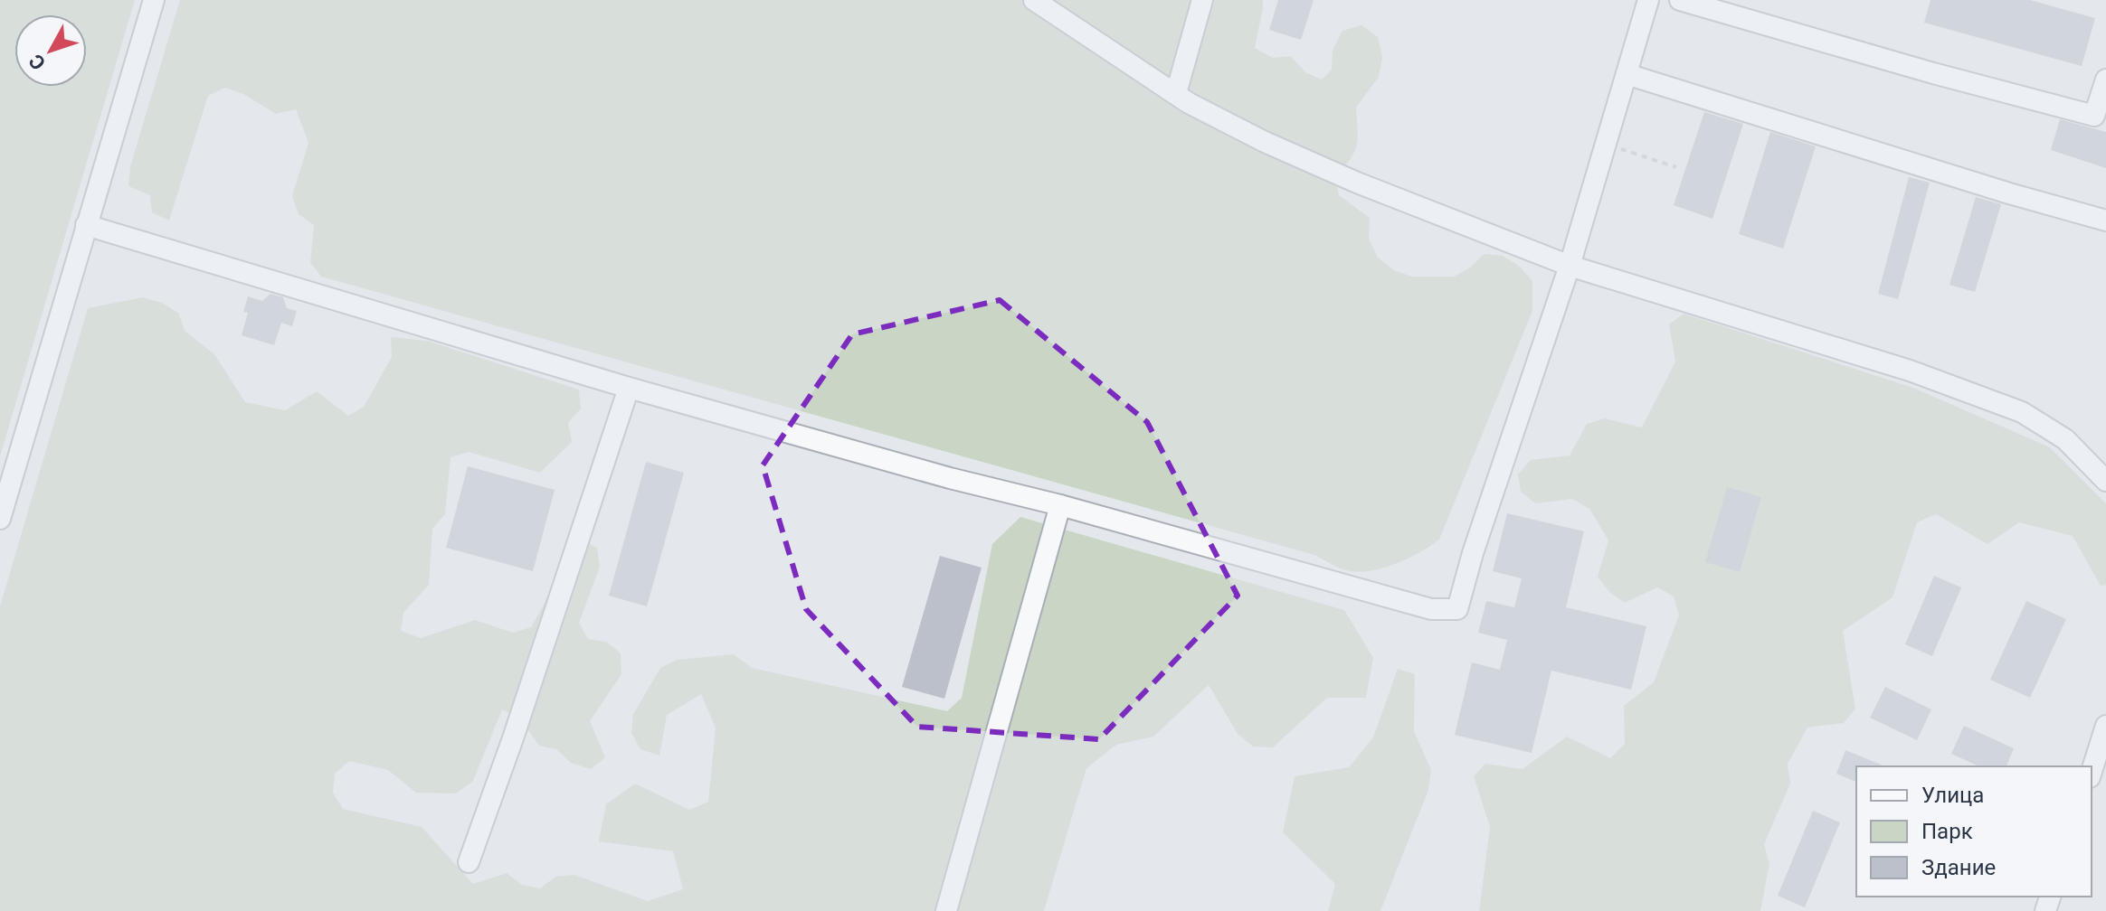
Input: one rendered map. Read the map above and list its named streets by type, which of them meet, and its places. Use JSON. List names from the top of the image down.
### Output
{
  "legend": ["Улица", "Парк", "Здание"],
  "north": "bottom left"
}
